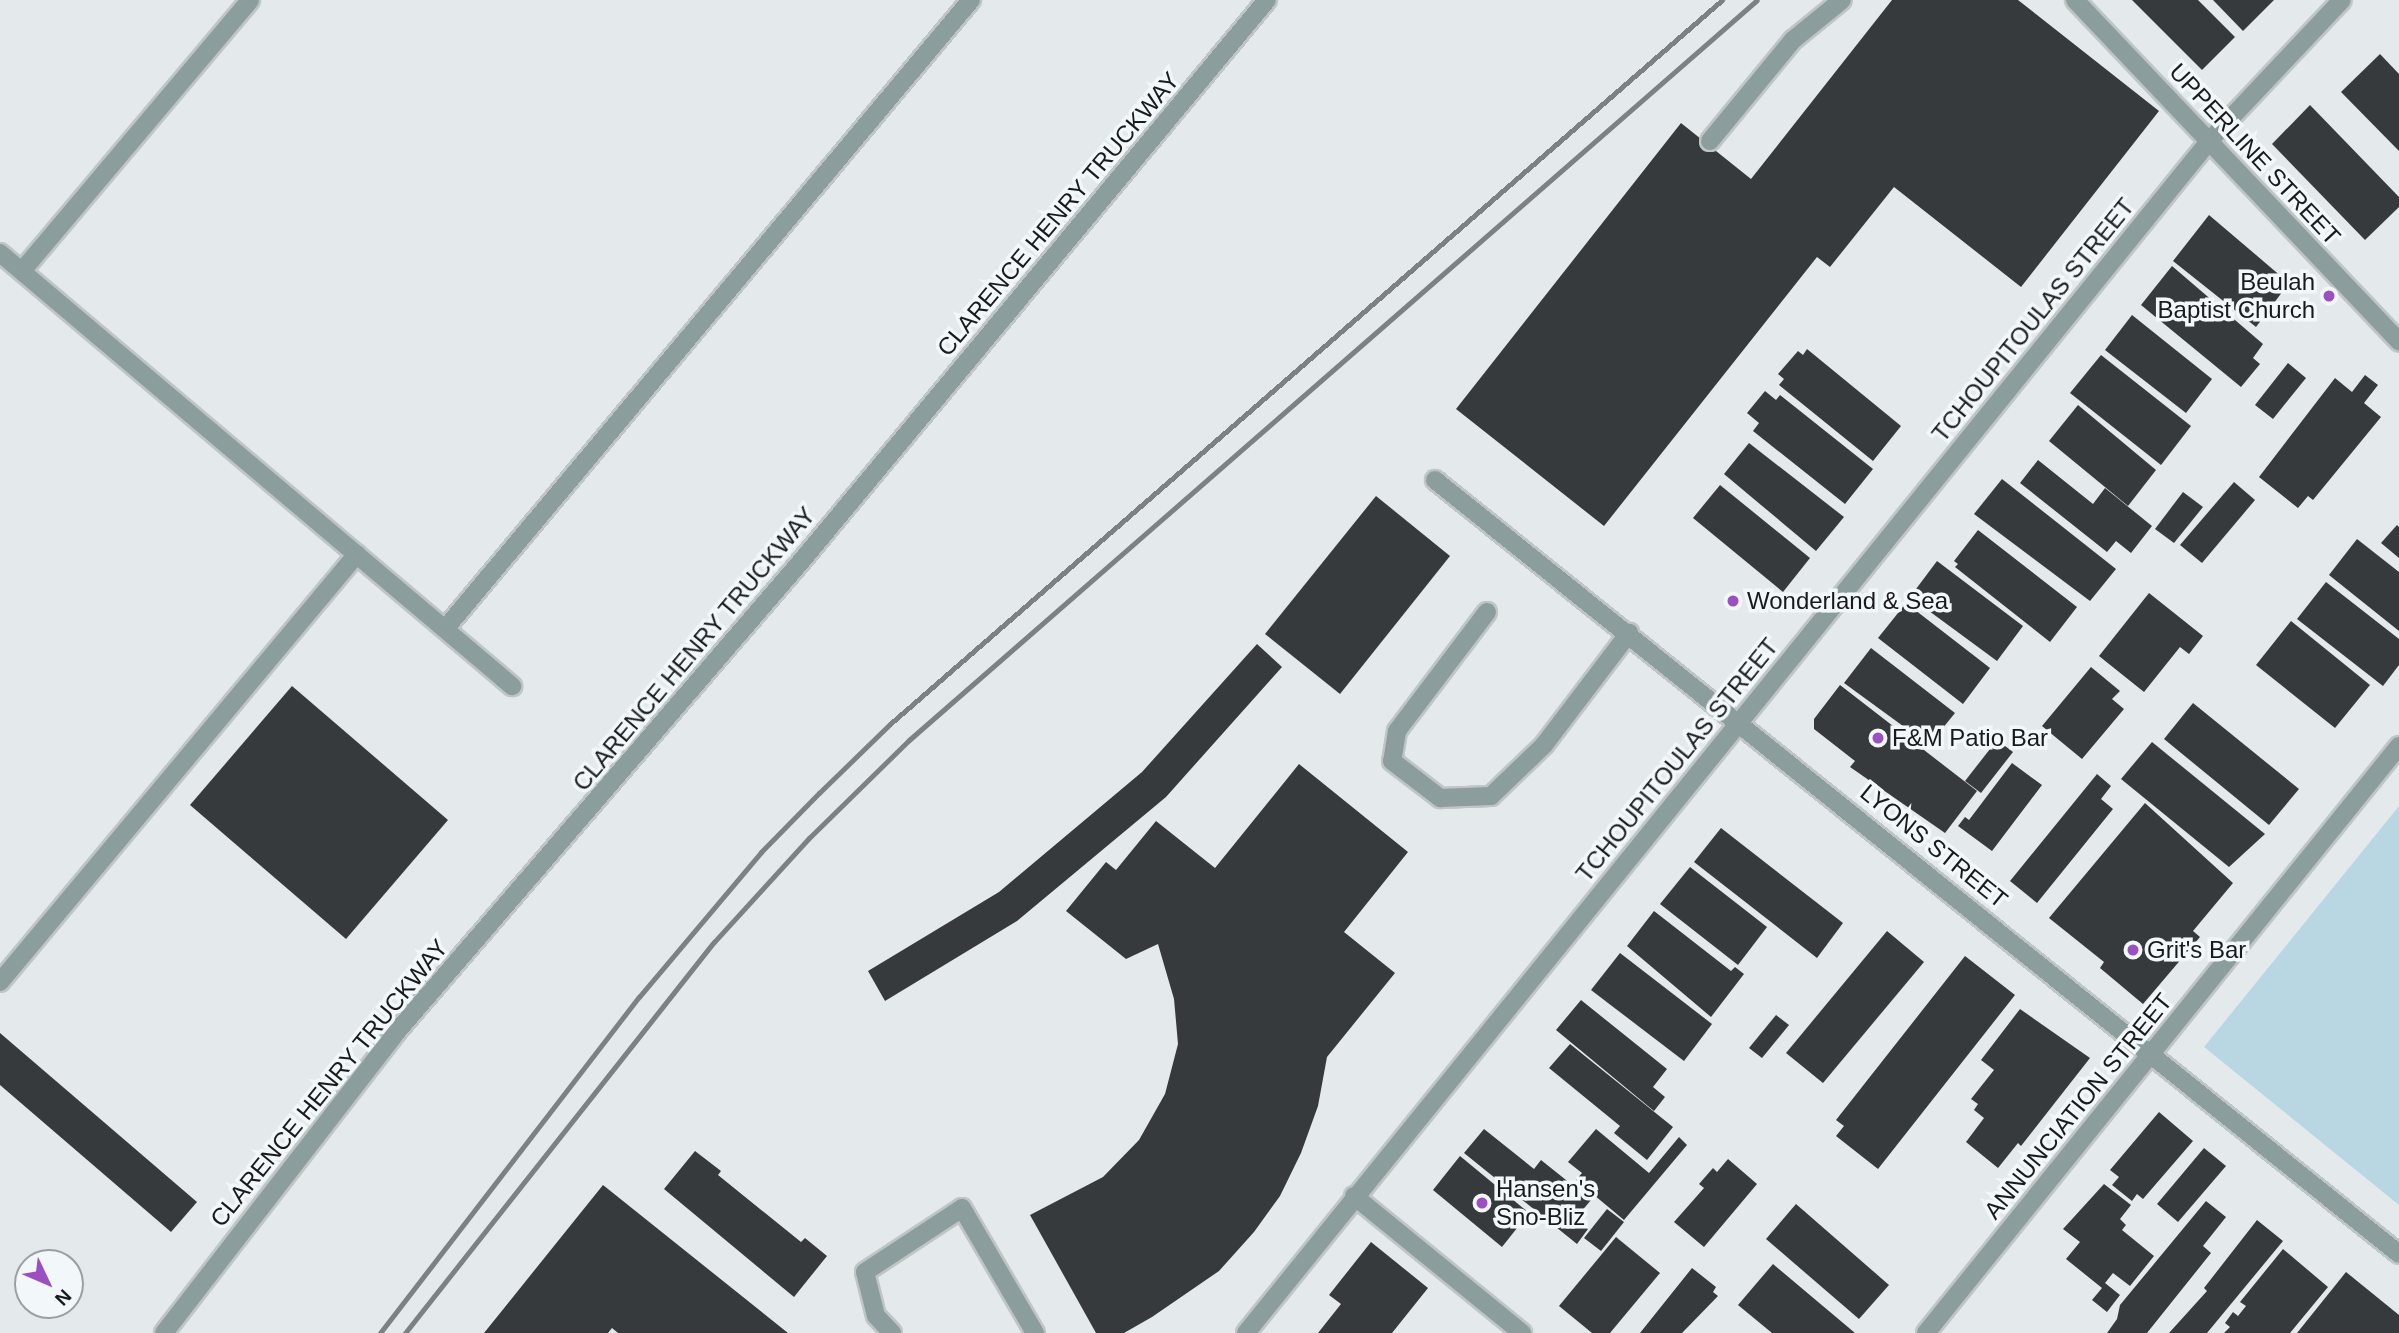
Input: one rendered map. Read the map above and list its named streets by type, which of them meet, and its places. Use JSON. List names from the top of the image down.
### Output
{
  "streets": {
    "street": [
      "UPPERLINE STREET",
      "CLARENCE HENRY TRUCKWAY",
      "TCHOUPITOULAS STREET",
      "LYONS STREET",
      "ANNUNCIATION STREET"
    ]
  },
  "crossings": [
    ["UPPERLINE STREET", "TCHOUPITOULAS STREET"],
    ["TCHOUPITOULAS STREET", "LYONS STREET"],
    ["LYONS STREET", "ANNUNCIATION STREET"]
  ],
  "places": [
    "Beulah Baptist Church",
    "Wonderland & Sea",
    "F&M Patio Bar",
    "Grit's Bar",
    "Hansen's Sno-Bliz"
  ],
  "north": "bottom right"
}
